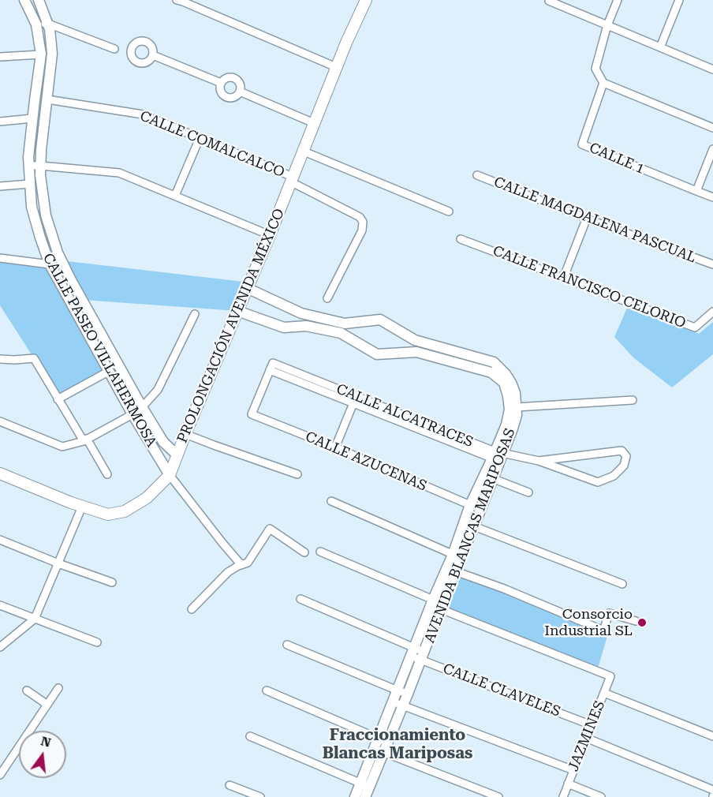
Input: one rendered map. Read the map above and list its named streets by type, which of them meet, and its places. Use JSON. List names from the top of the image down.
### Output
{
  "streets": {
    "main road": ["PROLONGACIÓN AVENIDA MÉXICO"],
    "street": [
      "CALLE COMALCALCO",
      "CALLE 1",
      "CALLE MAGDALENA PASCUAL",
      "CALLE FRANCISCO CELORIO",
      "CALLE PASEO VILLAHERMOSA",
      "CALLE ALCATRACES",
      "CALLE AZUCENAS",
      "AVENIDA BLANCAS MARIPOSAS",
      "CALLE CLAVELES",
      "JAZMINES"
    ]
  },
  "crossings": [
    ["CALLE COMALCALCO", "PROLONGACIÓN AVENIDA MÉXICO"],
    ["CALLE COMALCALCO", "CALLE PASEO VILLAHERMOSA"],
    ["PROLONGACIÓN AVENIDA MÉXICO", "CALLE PASEO VILLAHERMOSA"],
    ["PROLONGACIÓN AVENIDA MÉXICO", "AVENIDA BLANCAS MARIPOSAS"],
    ["CALLE ALCATRACES", "CALLE AZUCENAS"],
    ["CALLE ALCATRACES", "AVENIDA BLANCAS MARIPOSAS"],
    ["CALLE AZUCENAS", "AVENIDA BLANCAS MARIPOSAS"],
    ["AVENIDA BLANCAS MARIPOSAS", "CALLE CLAVELES"],
    ["AVENIDA BLANCAS MARIPOSAS", "JAZMINES"],
    ["CALLE CLAVELES", "JAZMINES"]
  ],
  "districts": ["Fraccionamiento Blancas Mariposas"],
  "places": ["Consorcio Industrial SL"],
  "north": "top"
}
